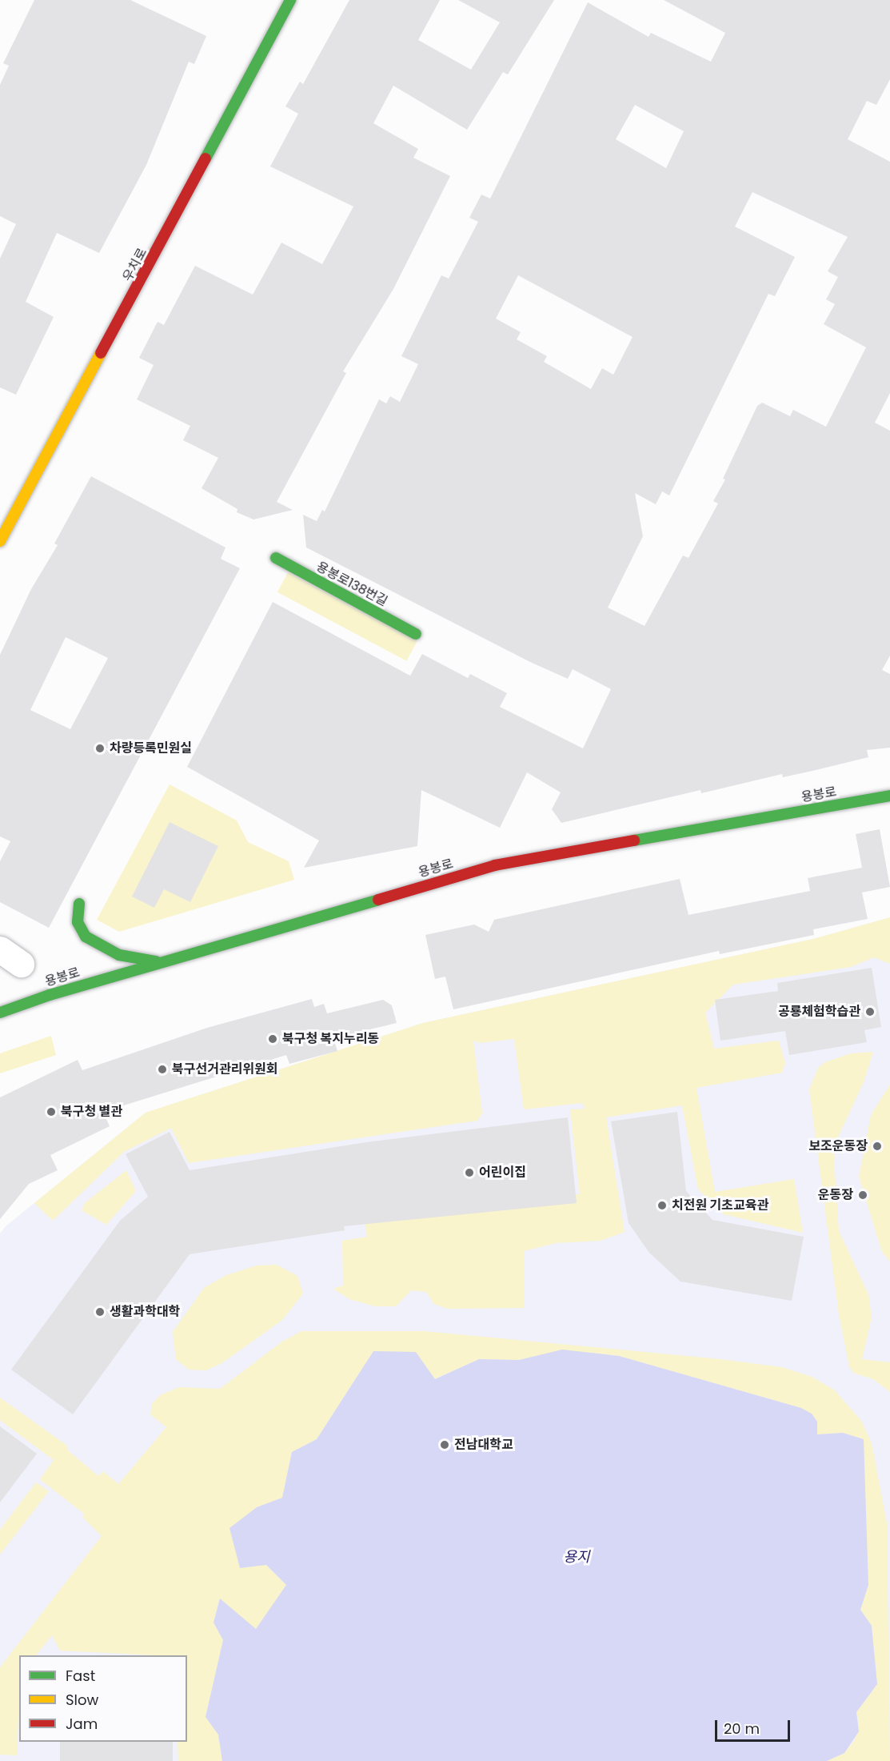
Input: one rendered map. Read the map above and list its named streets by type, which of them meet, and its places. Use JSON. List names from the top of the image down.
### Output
{
  "streets": {
    "main road": ["우치로", "용봉로138번길", "용봉로"]
  },
  "water": ["용지"],
  "places": [
    "차량등록민원실",
    "공룡체험학습관",
    "북구청 복지누리동",
    "북구선거관리위원회",
    "북구청 별관",
    "보조운동장",
    "어린이집",
    "운동장",
    "치전원 기초교육관",
    "생활과학대학",
    "전남대학교"
  ],
  "legend": ["Fast", "Slow", "Jam"],
  "scale_bar": "20 m"
}
